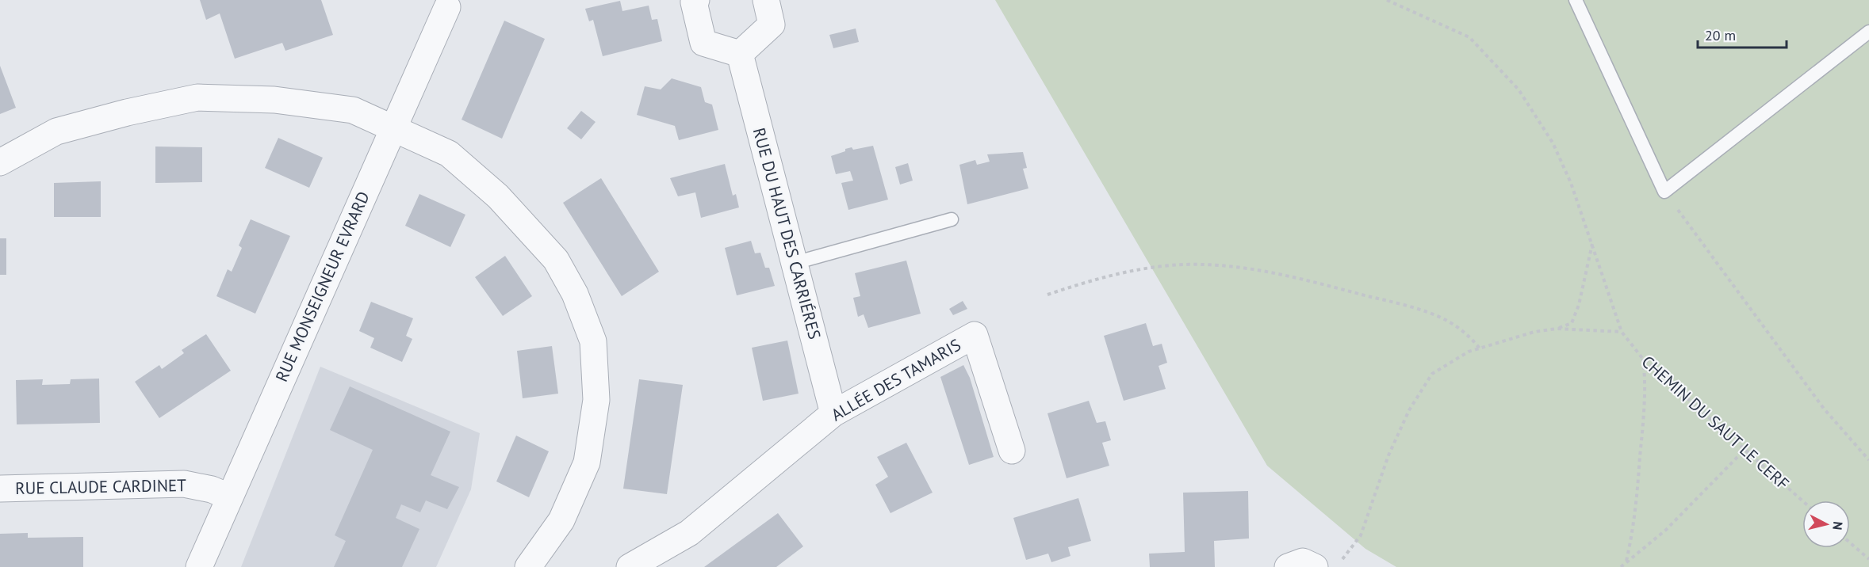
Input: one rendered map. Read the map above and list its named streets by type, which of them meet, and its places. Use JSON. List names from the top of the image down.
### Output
{
  "streets": {
    "street": [
      "RUE DU HAUT DES CARRIÉRES",
      "RUE MONSEIGNEUR EVRARD",
      "ALLÉE DES TAMARIS",
      "RUE CLAUDE CARDINET"
    ],
    "path": ["CHEMIN DU SAUT LE CERF"]
  },
  "crossings": [
    ["RUE DU HAUT DES CARRIÉRES", "ALLÉE DES TAMARIS"],
    ["RUE MONSEIGNEUR EVRARD", "RUE CLAUDE CARDINET"]
  ],
  "scale_bar": "20 m",
  "north": "right"
}
